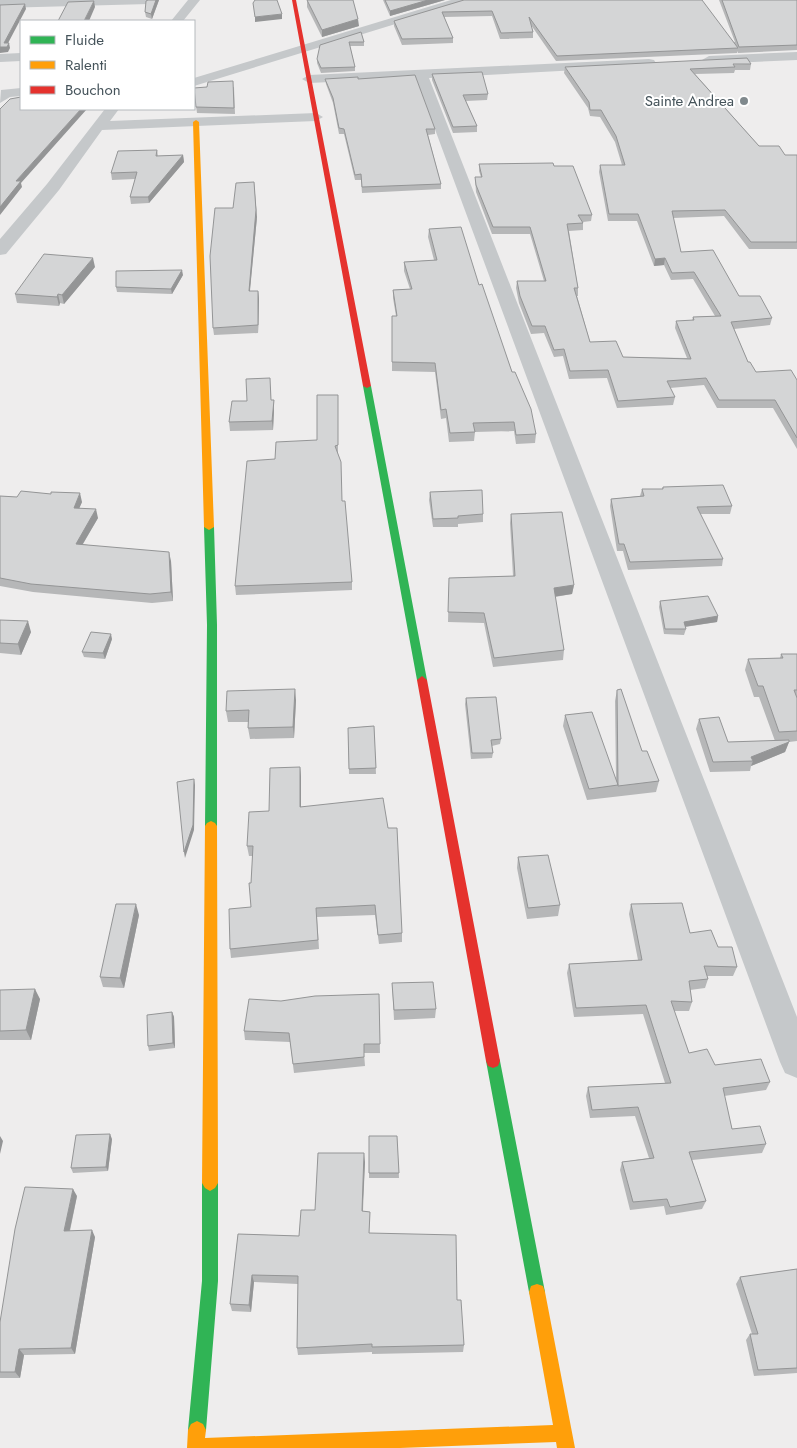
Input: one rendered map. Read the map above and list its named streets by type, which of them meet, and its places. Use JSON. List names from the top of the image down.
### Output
{
  "places": ["Sainte Andrea"],
  "legend": ["Fluide", "Ralenti", "Bouchon"]
}
